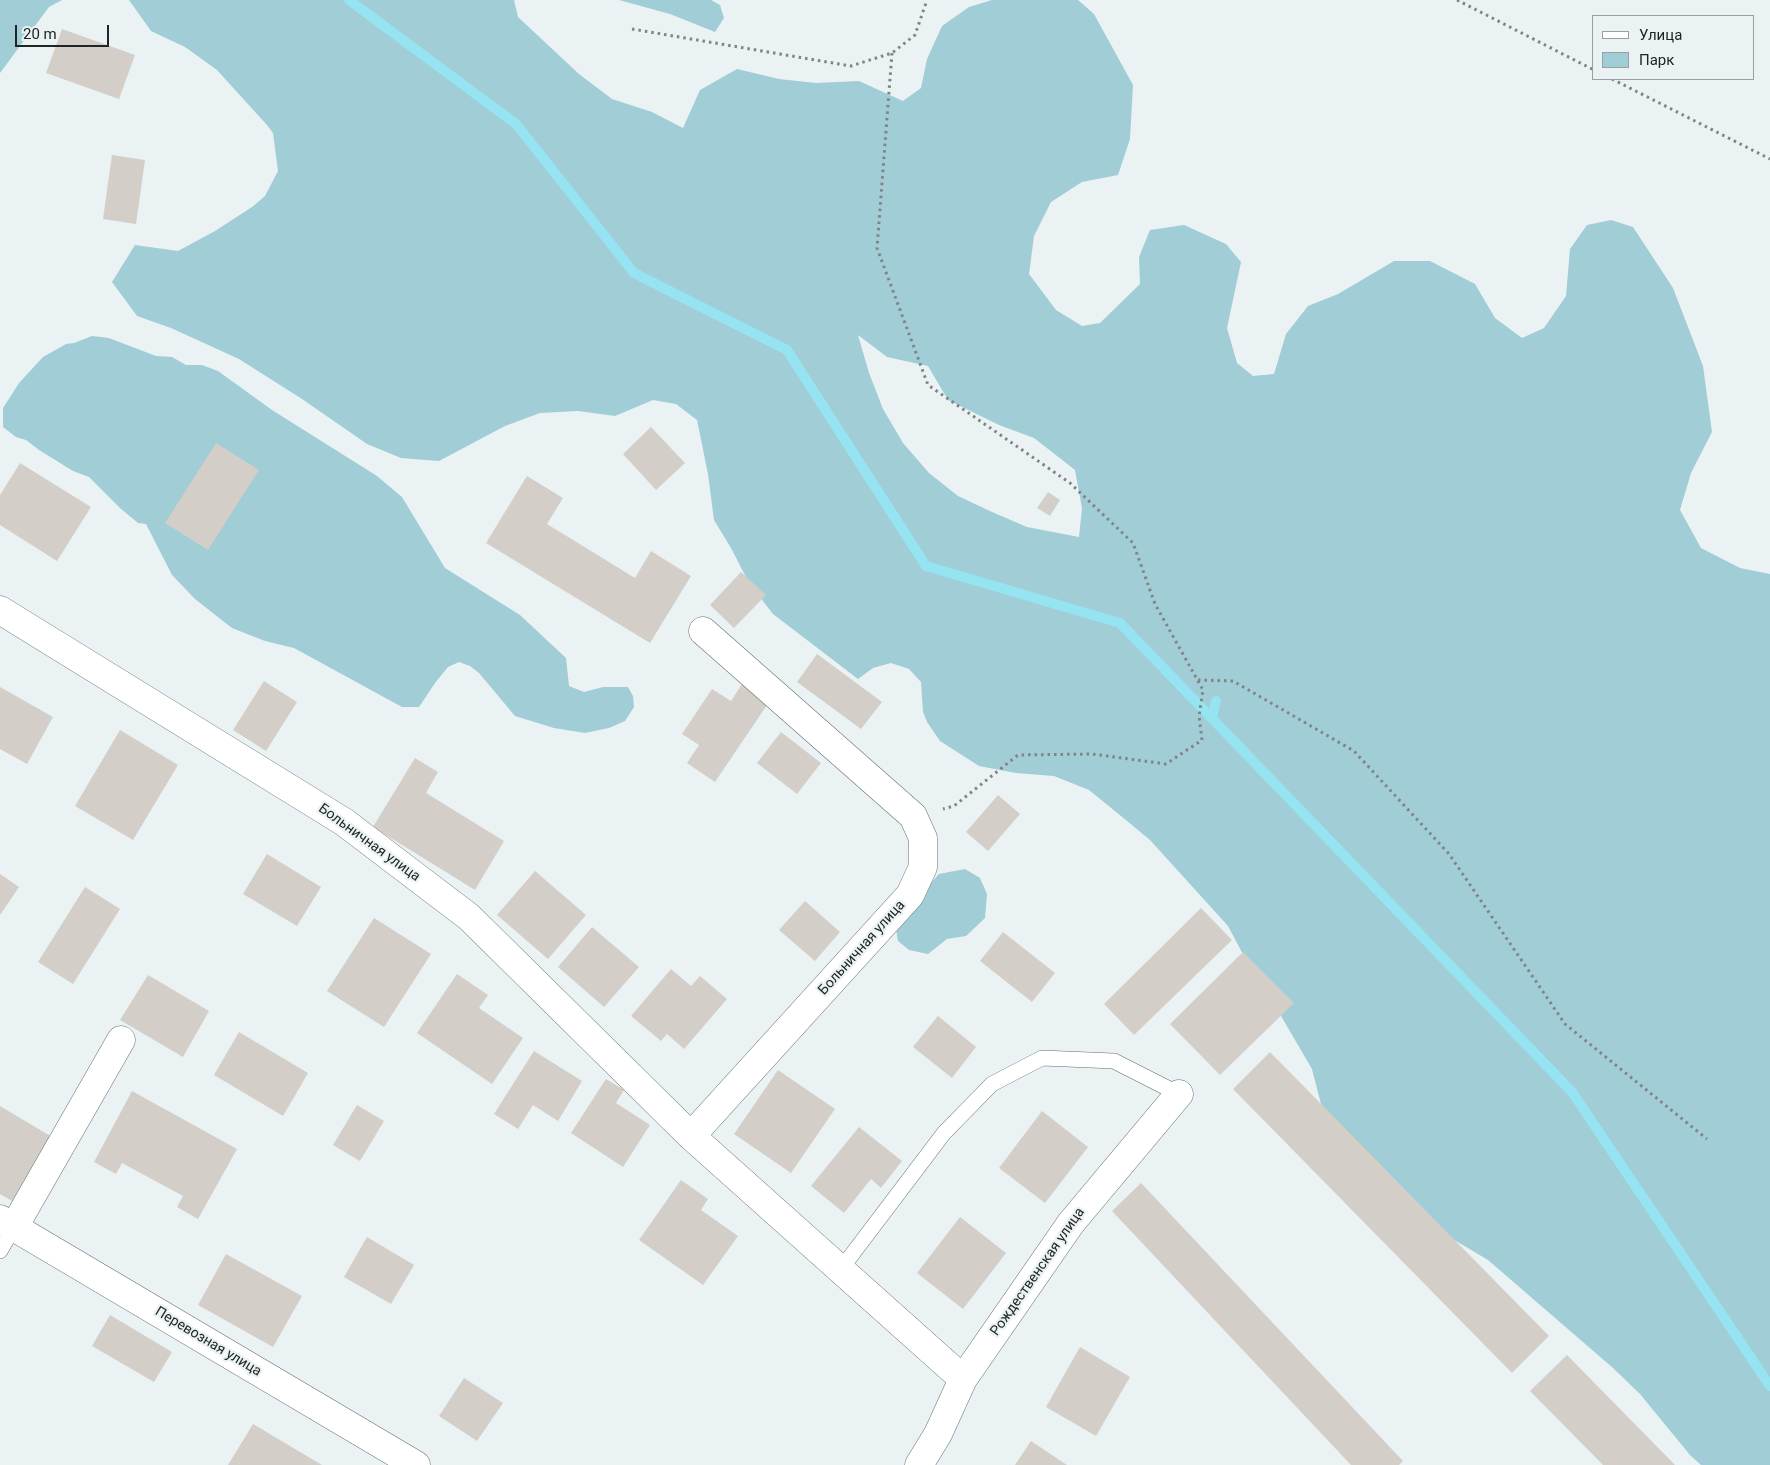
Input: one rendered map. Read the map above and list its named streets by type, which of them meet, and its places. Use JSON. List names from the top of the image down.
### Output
{
  "streets": {
    "street": ["Больничная улица", "Рождественская улица", "Перевозная улица"]
  },
  "crossings": [
    ["Больничная улица", "Рождественская улица"]
  ],
  "legend": ["Улица", "Парк"],
  "scale_bar": "20 m"
}
